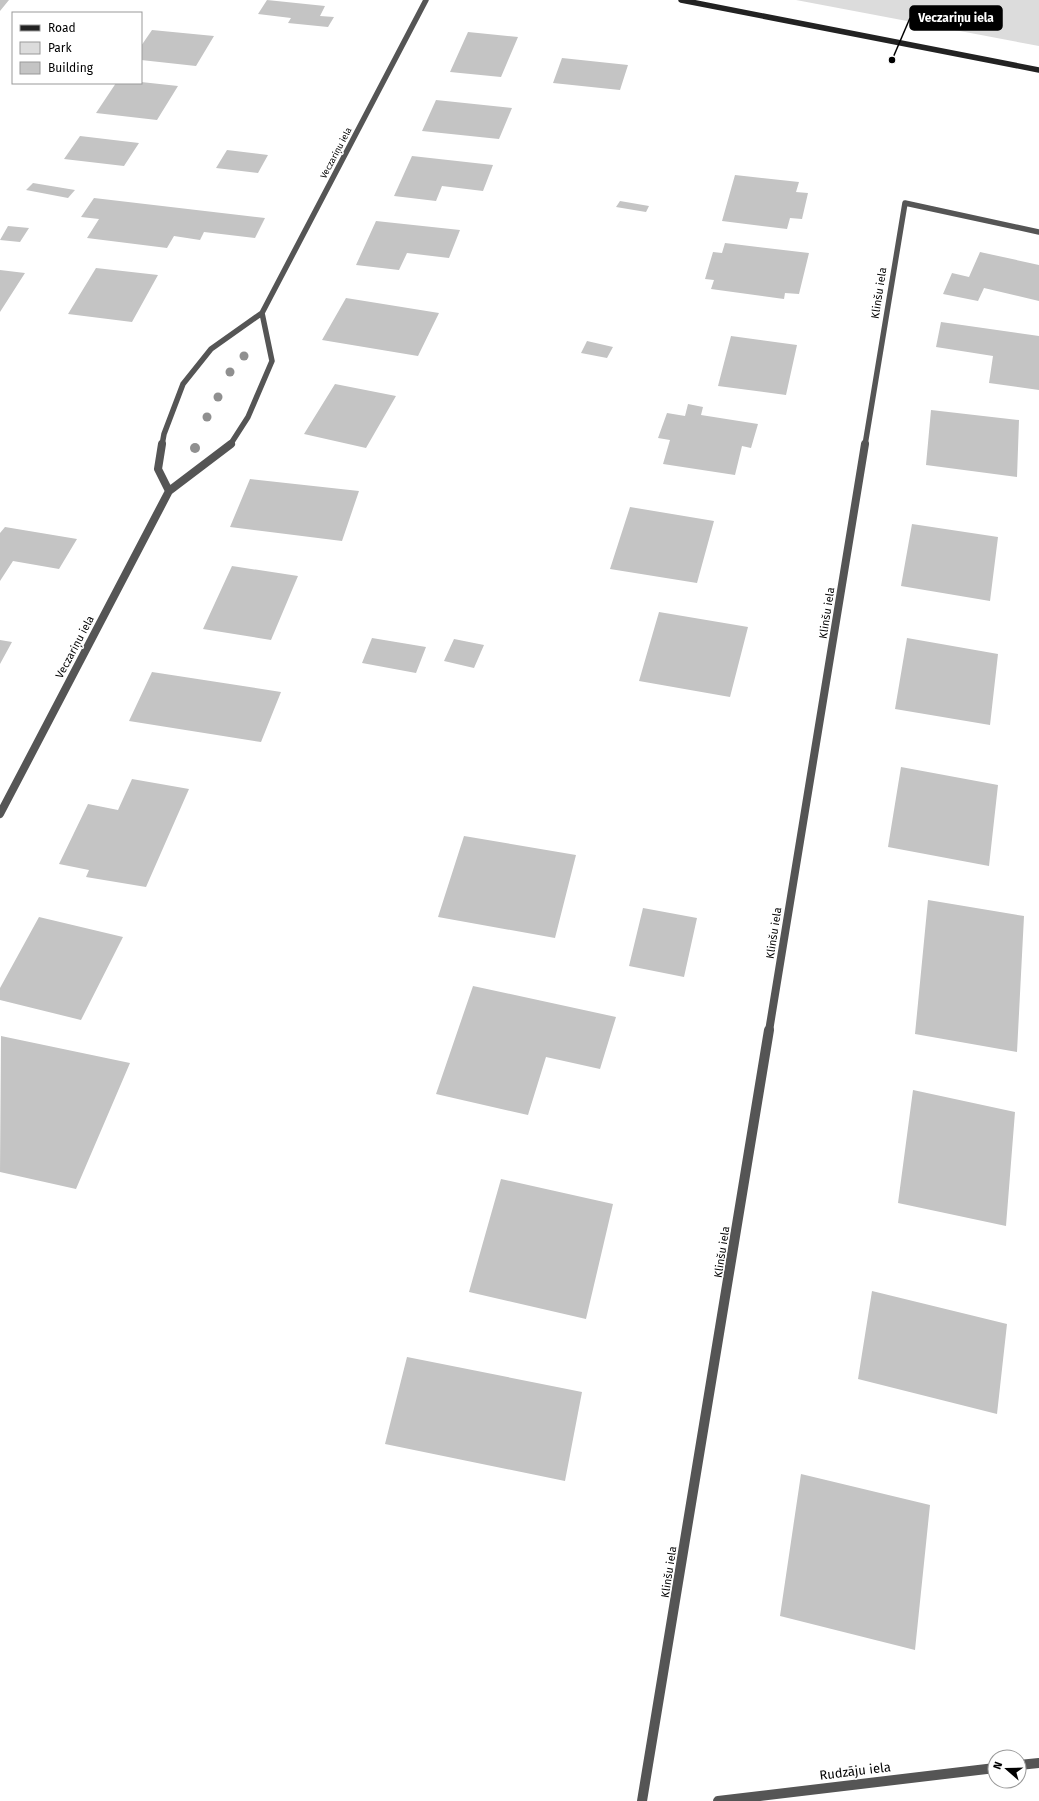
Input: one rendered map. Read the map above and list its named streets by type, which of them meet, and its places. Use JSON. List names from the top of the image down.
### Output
{
  "streets": {
    "street": ["Veczariņu iela", "Klinšu iela", "Rudzāju iela"]
  },
  "places": ["Veczariņu iela"],
  "legend": ["Road", "Park", "Building"],
  "north": "left"
}
